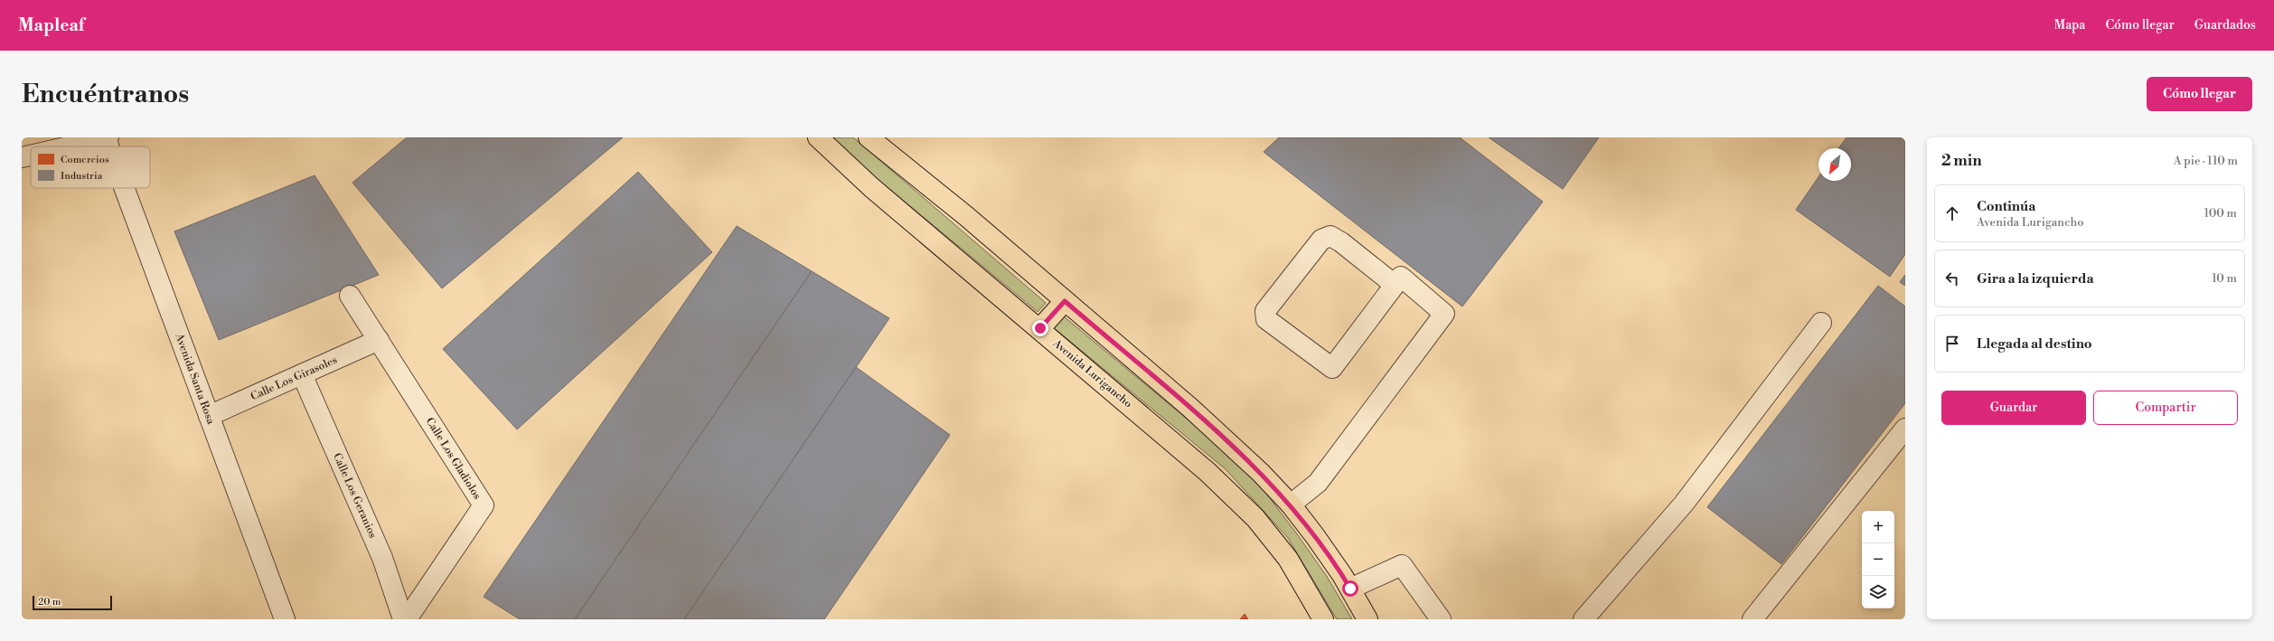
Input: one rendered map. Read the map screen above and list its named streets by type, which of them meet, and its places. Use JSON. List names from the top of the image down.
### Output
{
  "streets": {
    "main road": ["Avenida Lurigancho"],
    "street": [
      "Calle Los Girasoles",
      "Avenida Santa Rosa",
      "Calle Los Gladiolos",
      "Calle Los Geranios"
    ]
  },
  "crossings": [
    ["Calle Los Girasoles", "Avenida Santa Rosa"],
    ["Calle Los Girasoles", "Calle Los Gladiolos"],
    ["Calle Los Girasoles", "Calle Los Geranios"]
  ],
  "legend": ["Comercios", "Industria"],
  "scale_bar": "20 m",
  "north": "bottom left",
  "page": {
    "header": "Mapleaf",
    "nav": ["Mapa", "Cómo llegar", "Guardados"],
    "buttons": [
      "Cómo llegar",
      ["Guardar", "Compartir"]
    ],
    "title": "Encuéntranos",
    "heading": ["2 min", "A pie · 110 m"],
    "list": [
      ["Continúa", "Avenida Lurigancho", "100 m"],
      ["Gira a la izquierda", "10 m"],
      "Llegada al destino"
    ],
    "map_buttons": ["+", "−"],
    "scale": "20 m"
  }
}
